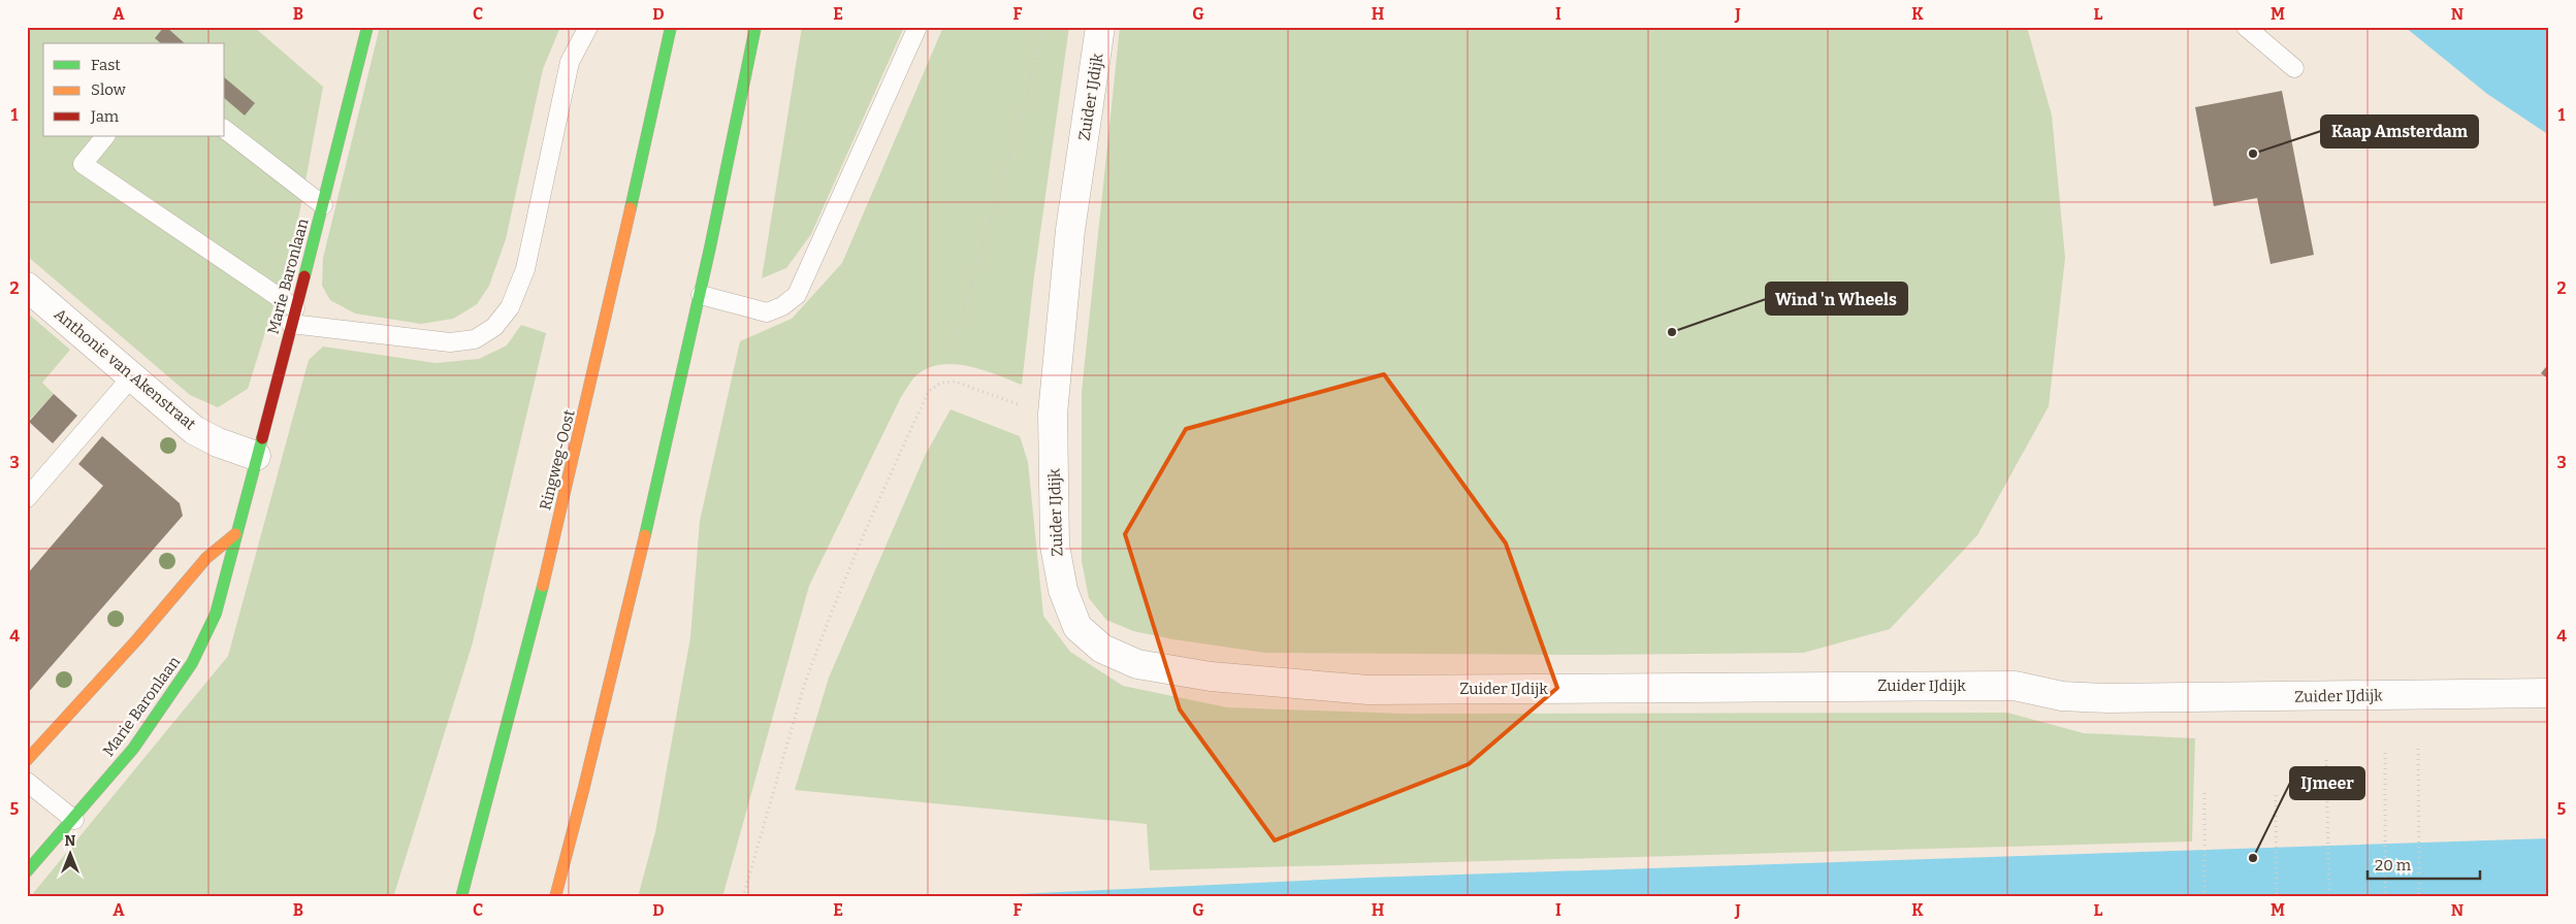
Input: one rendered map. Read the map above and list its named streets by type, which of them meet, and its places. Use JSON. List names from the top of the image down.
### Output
{
  "streets": {
    "main road": ["Marie Baronlaan", "Ringweg-Oost"],
    "street": ["Zuider IJdijk", "Anthonie van Akenstraat"]
  },
  "crossings": [
    ["Marie Baronlaan", "Anthonie van Akenstraat"]
  ],
  "places": ["Kaap Amsterdam", "Wind 'n Wheels", "IJmeer"],
  "legend": ["Fast", "Slow", "Jam"],
  "scale_bar": "20 m",
  "north": "top",
  "grid": {
    "columns": [
      "A",
      "B",
      "C",
      "D",
      "E",
      "F",
      "G",
      "H",
      "I",
      "J",
      "K",
      "L",
      "M",
      "N"
    ],
    "rows": [
      "1",
      "2",
      "3",
      "4",
      "5"
    ]
  }
}
